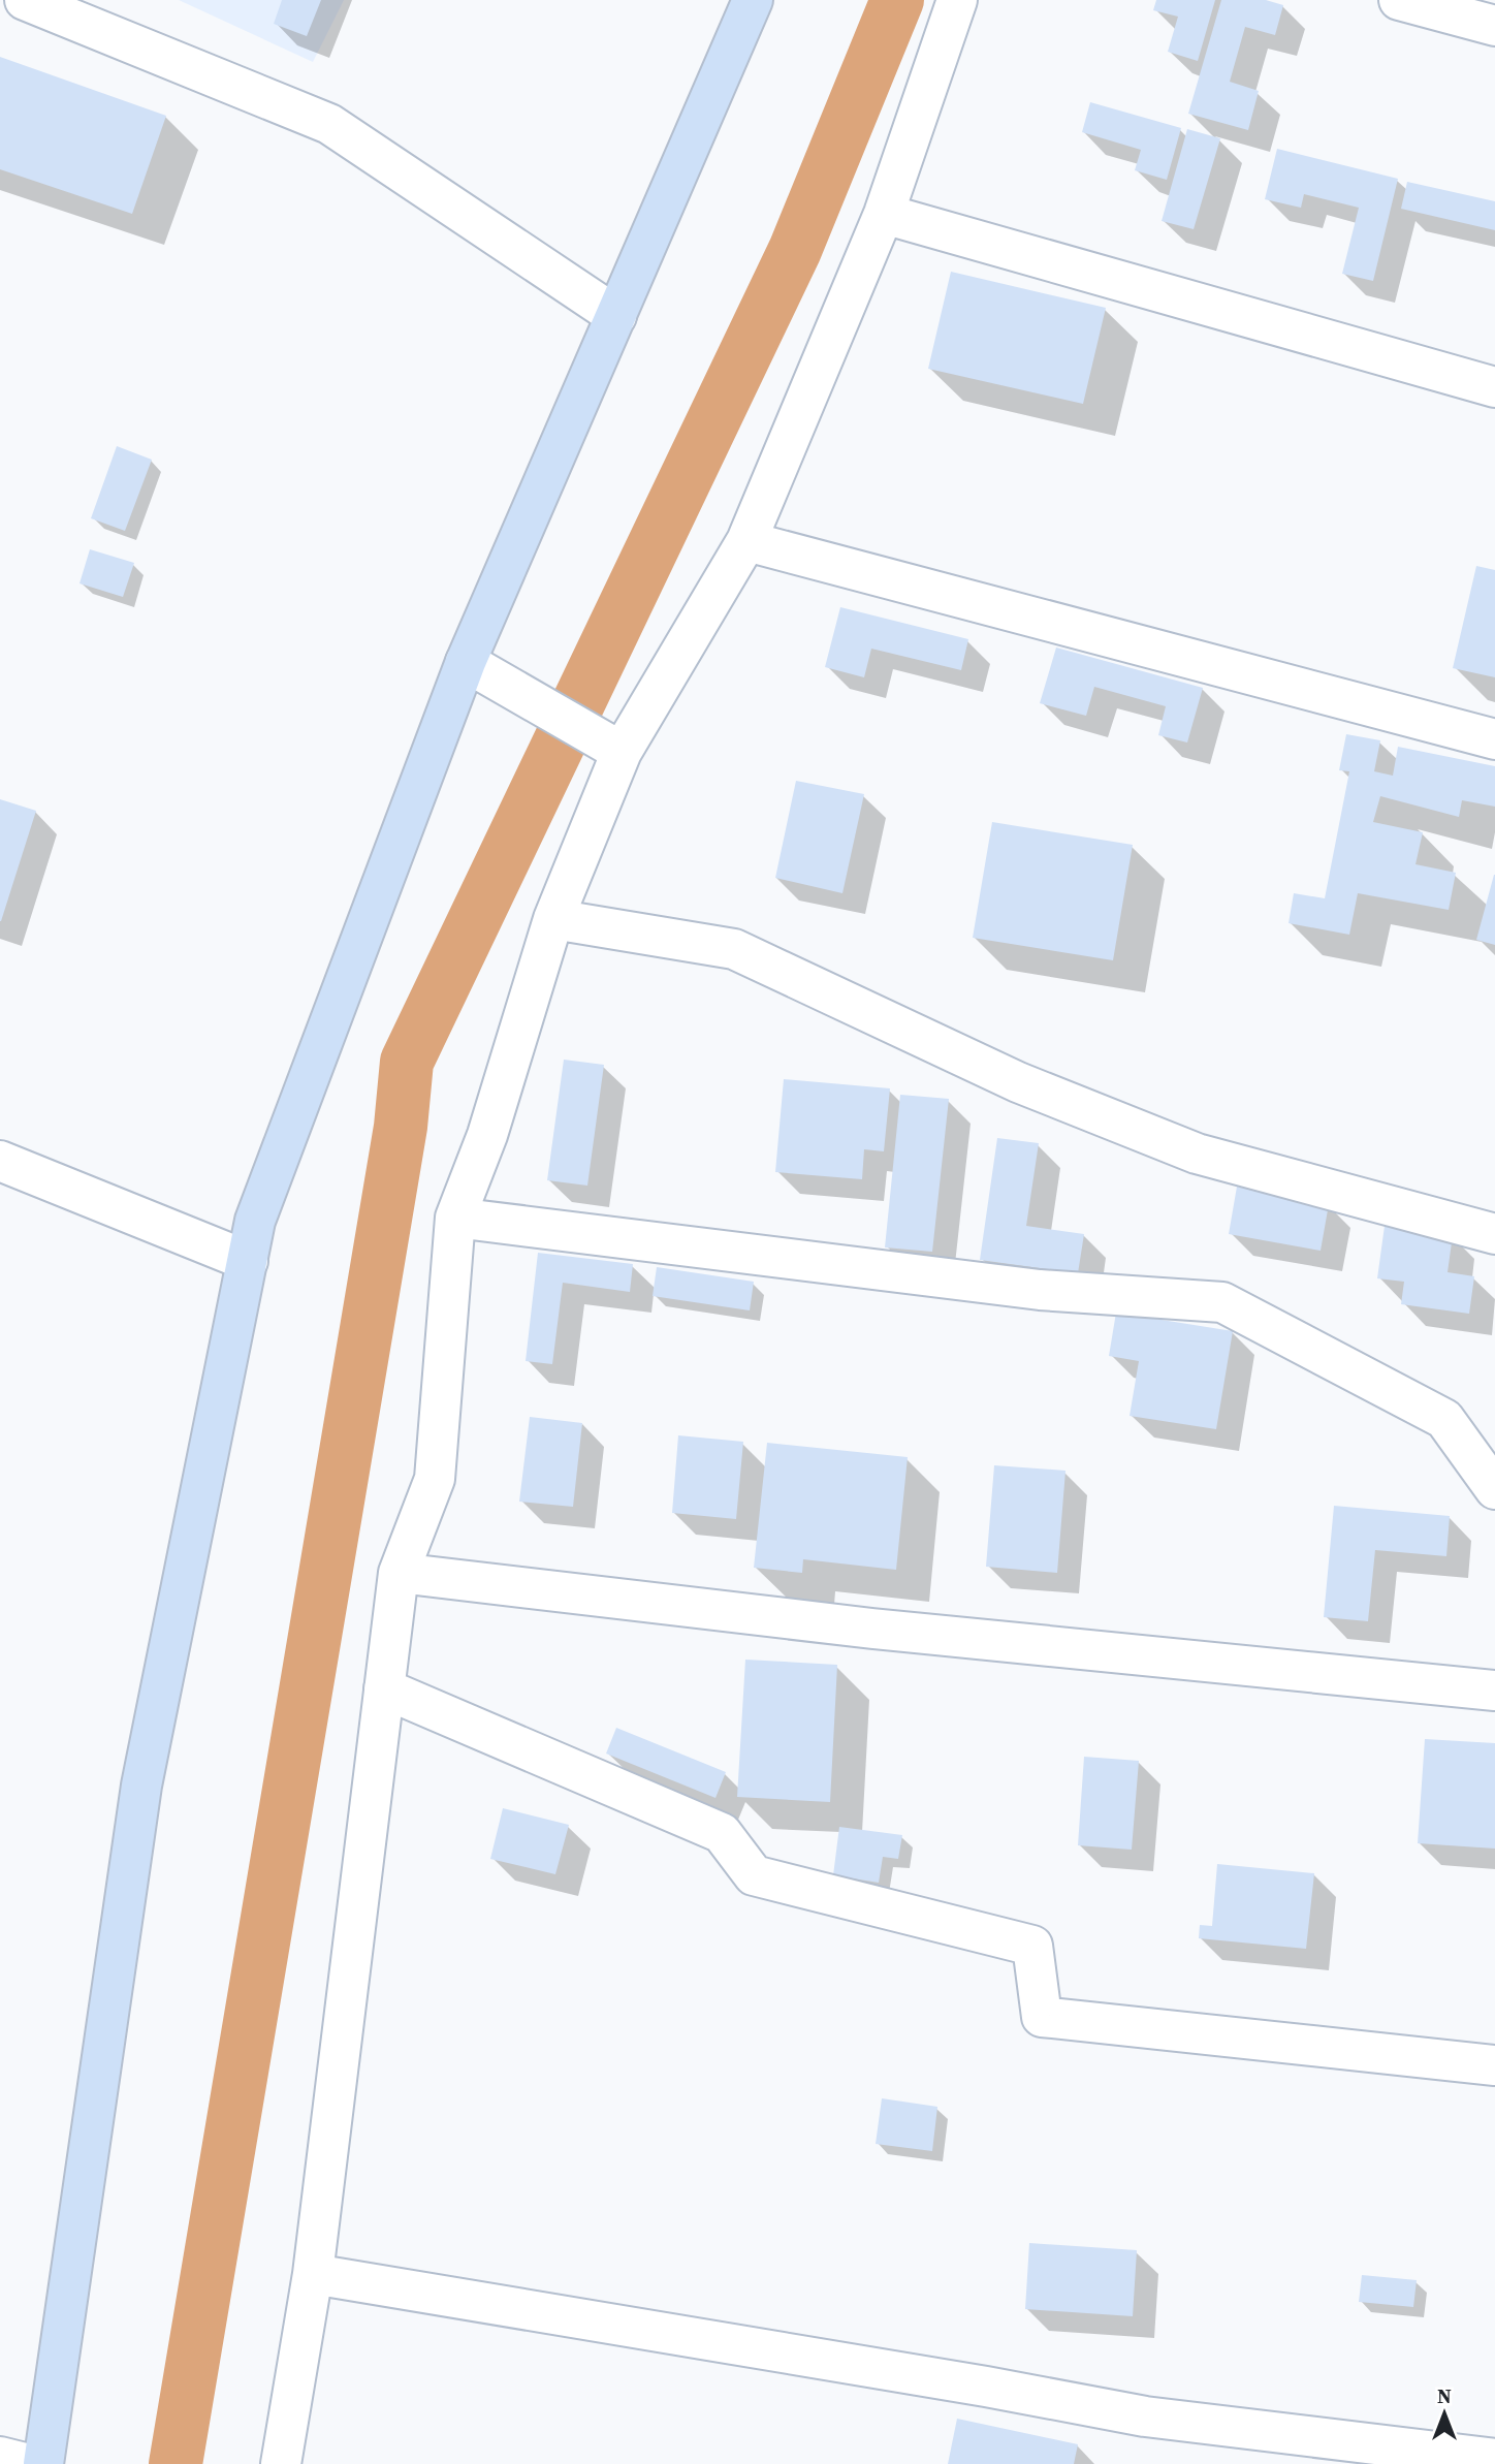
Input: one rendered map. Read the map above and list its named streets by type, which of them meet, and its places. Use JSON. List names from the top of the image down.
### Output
{
  "north": "top"
}
